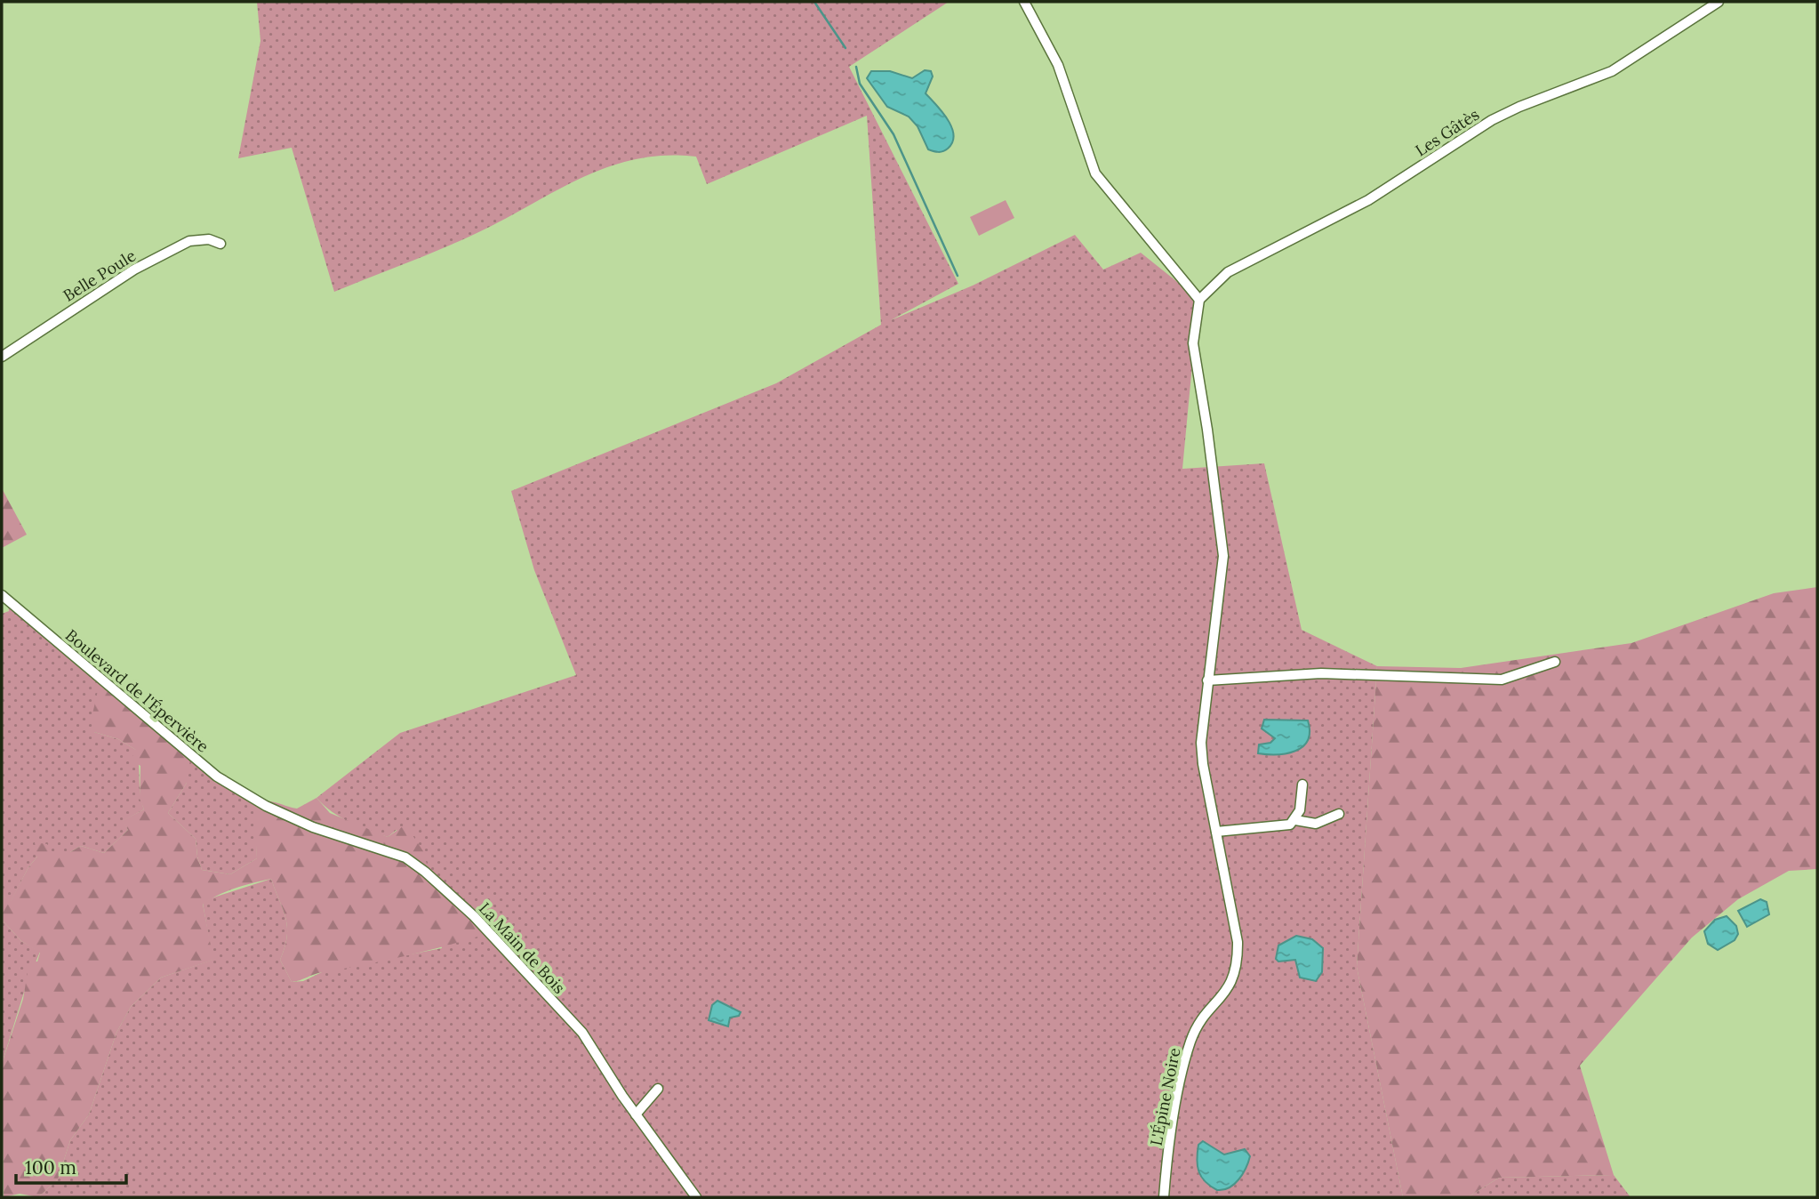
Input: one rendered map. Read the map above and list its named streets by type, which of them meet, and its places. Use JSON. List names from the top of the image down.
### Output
{
  "streets": {
    "street": [
      "Les Gâtès",
      "Belle Poule",
      "Boulevard de l'Épervière",
      "La Main de Bois",
      "L'Épine Noire"
    ]
  },
  "crossings": [
    ["Les Gâtès", "L'Épine Noire"],
    ["Boulevard de l'Épervière", "La Main de Bois"]
  ],
  "scale_bar": "100 m"
}
